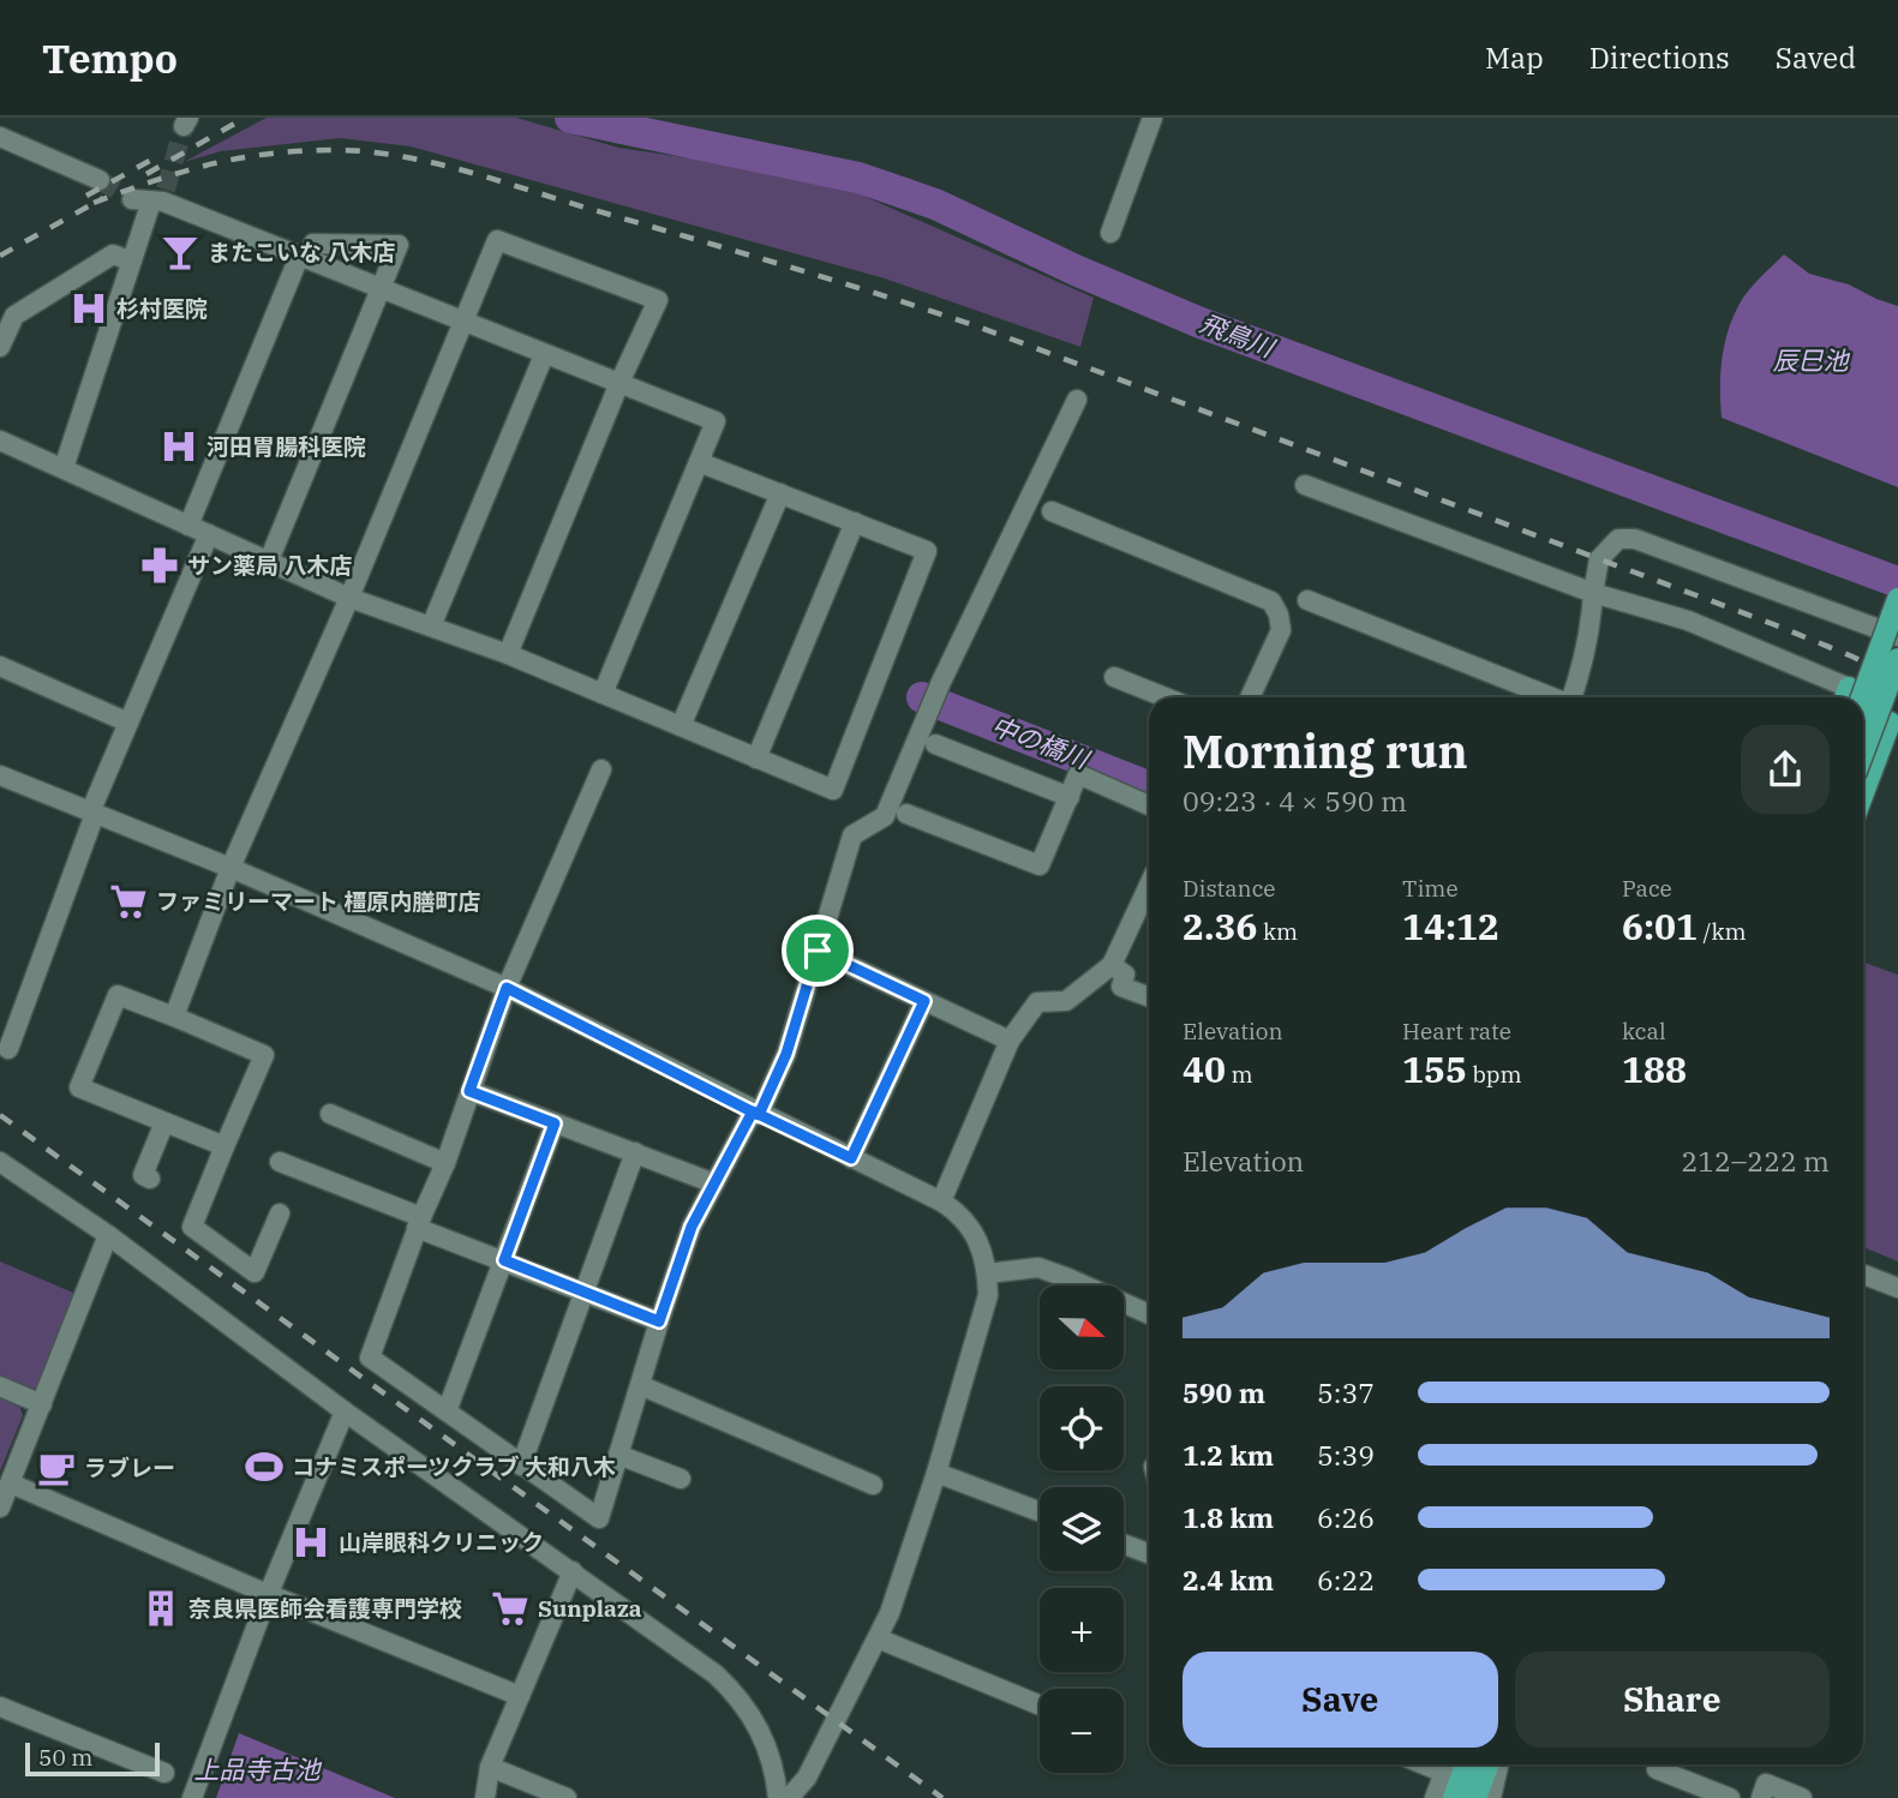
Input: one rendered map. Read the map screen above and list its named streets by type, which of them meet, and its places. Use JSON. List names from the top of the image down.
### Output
{
  "water": [
    "飛鳥川",
    "辰巳池",
    "中の橋川",
    "上品寺古池"
  ],
  "places": {
    "bar": ["またこいな 八木店"],
    "hospital": ["杉村医院", "河田胃腸科医院", "山岸眼科クリニック"],
    "pharmacy": ["サン薬局 八木店"],
    "supermarket": ["ファミリーマート 橿原内膳町店", "Sunplaza"],
    "sports": ["コナミスポーツクラブ 大和八木"],
    "cafe": ["ラブレー"],
    "building": ["奈良県医師会看護専門学校"]
  },
  "scale_bar": "50 m",
  "north": "right",
  "page": {
    "header": "Tempo",
    "nav": ["Map", "Directions", "Saved"],
    "heading": ["Morning run", "09:23 · 4 × 590 m"],
    "stats": [
      ["Distance", "2.36 km"],
      ["Time", "14:12"],
      ["Pace", "6:01 /km"],
      ["Elevation", "40 m"],
      ["Heart rate", "155 bpm"],
      ["kcal", "188"]
    ],
    "chart": ["Elevation", "212–222 m"],
    "map_buttons": ["+", "−"],
    "list": [
      {
        "name": "590 m",
        "note": "5:37"
      },
      {
        "name": "1.2 km",
        "note": "5:39"
      },
      {
        "name": "1.8 km",
        "note": "6:26"
      },
      {
        "name": "2.4 km",
        "note": "6:22"
      }
    ],
    "buttons": ["Save", "Share"],
    "scale": "50 m"
  }
}
